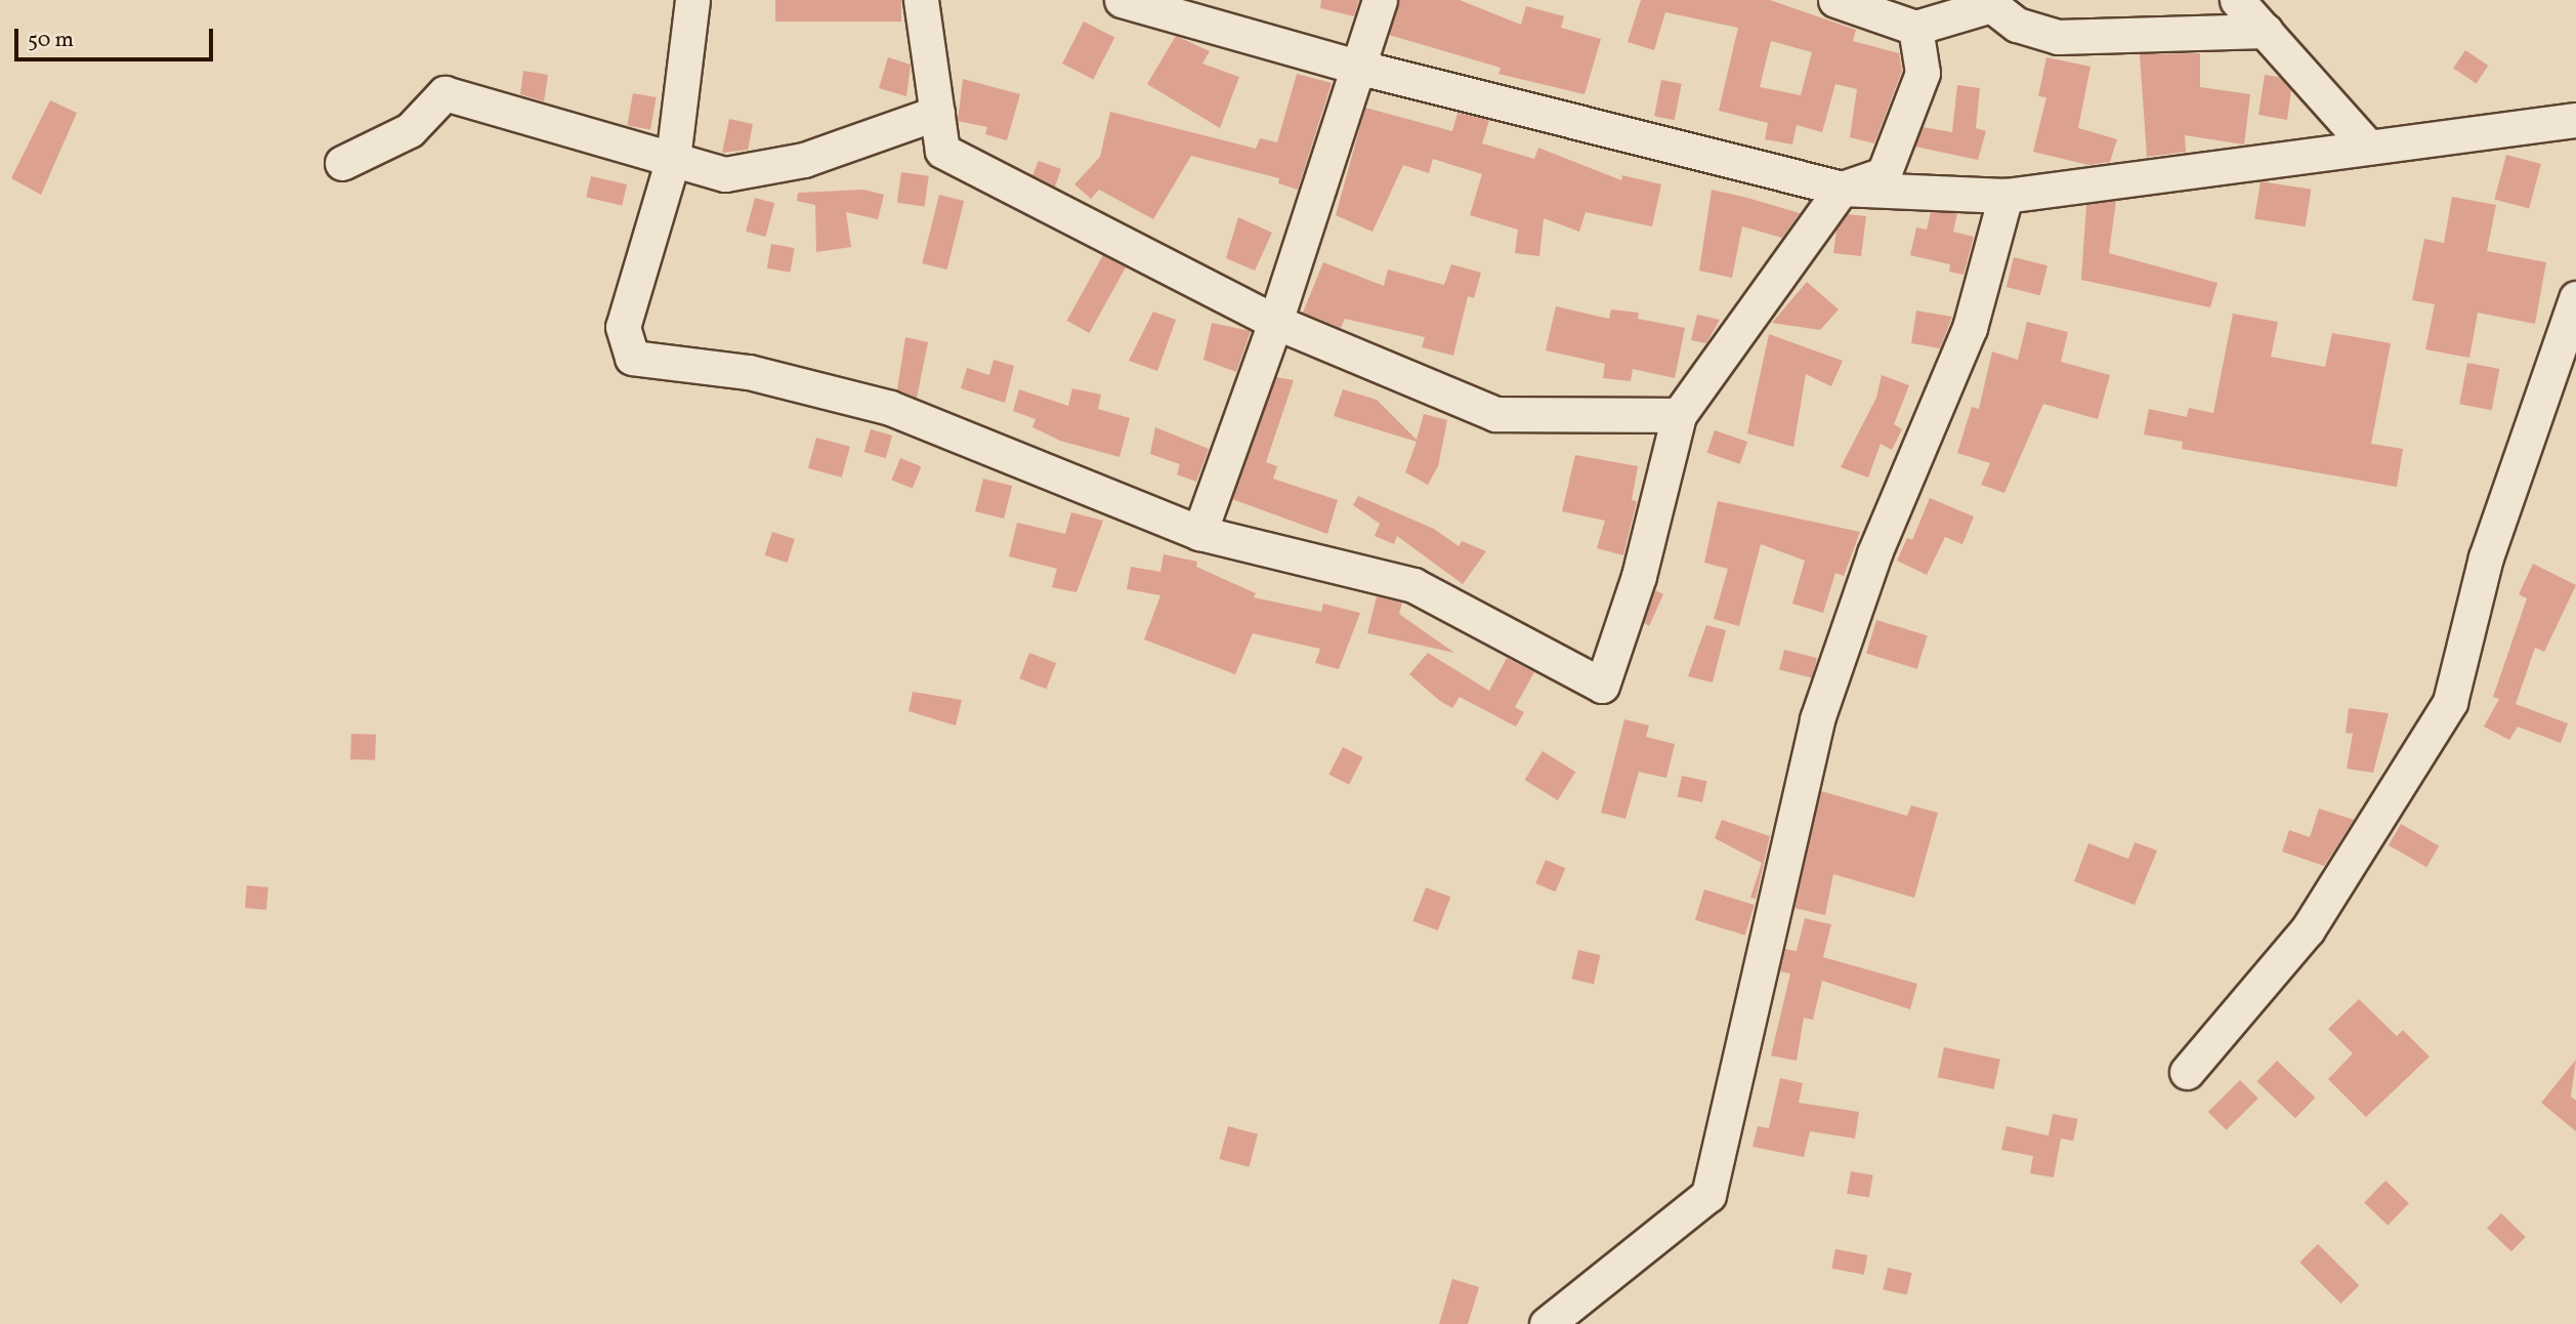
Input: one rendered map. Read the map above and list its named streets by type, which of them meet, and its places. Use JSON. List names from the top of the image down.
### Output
{
  "scale_bar": "50 m"
}
